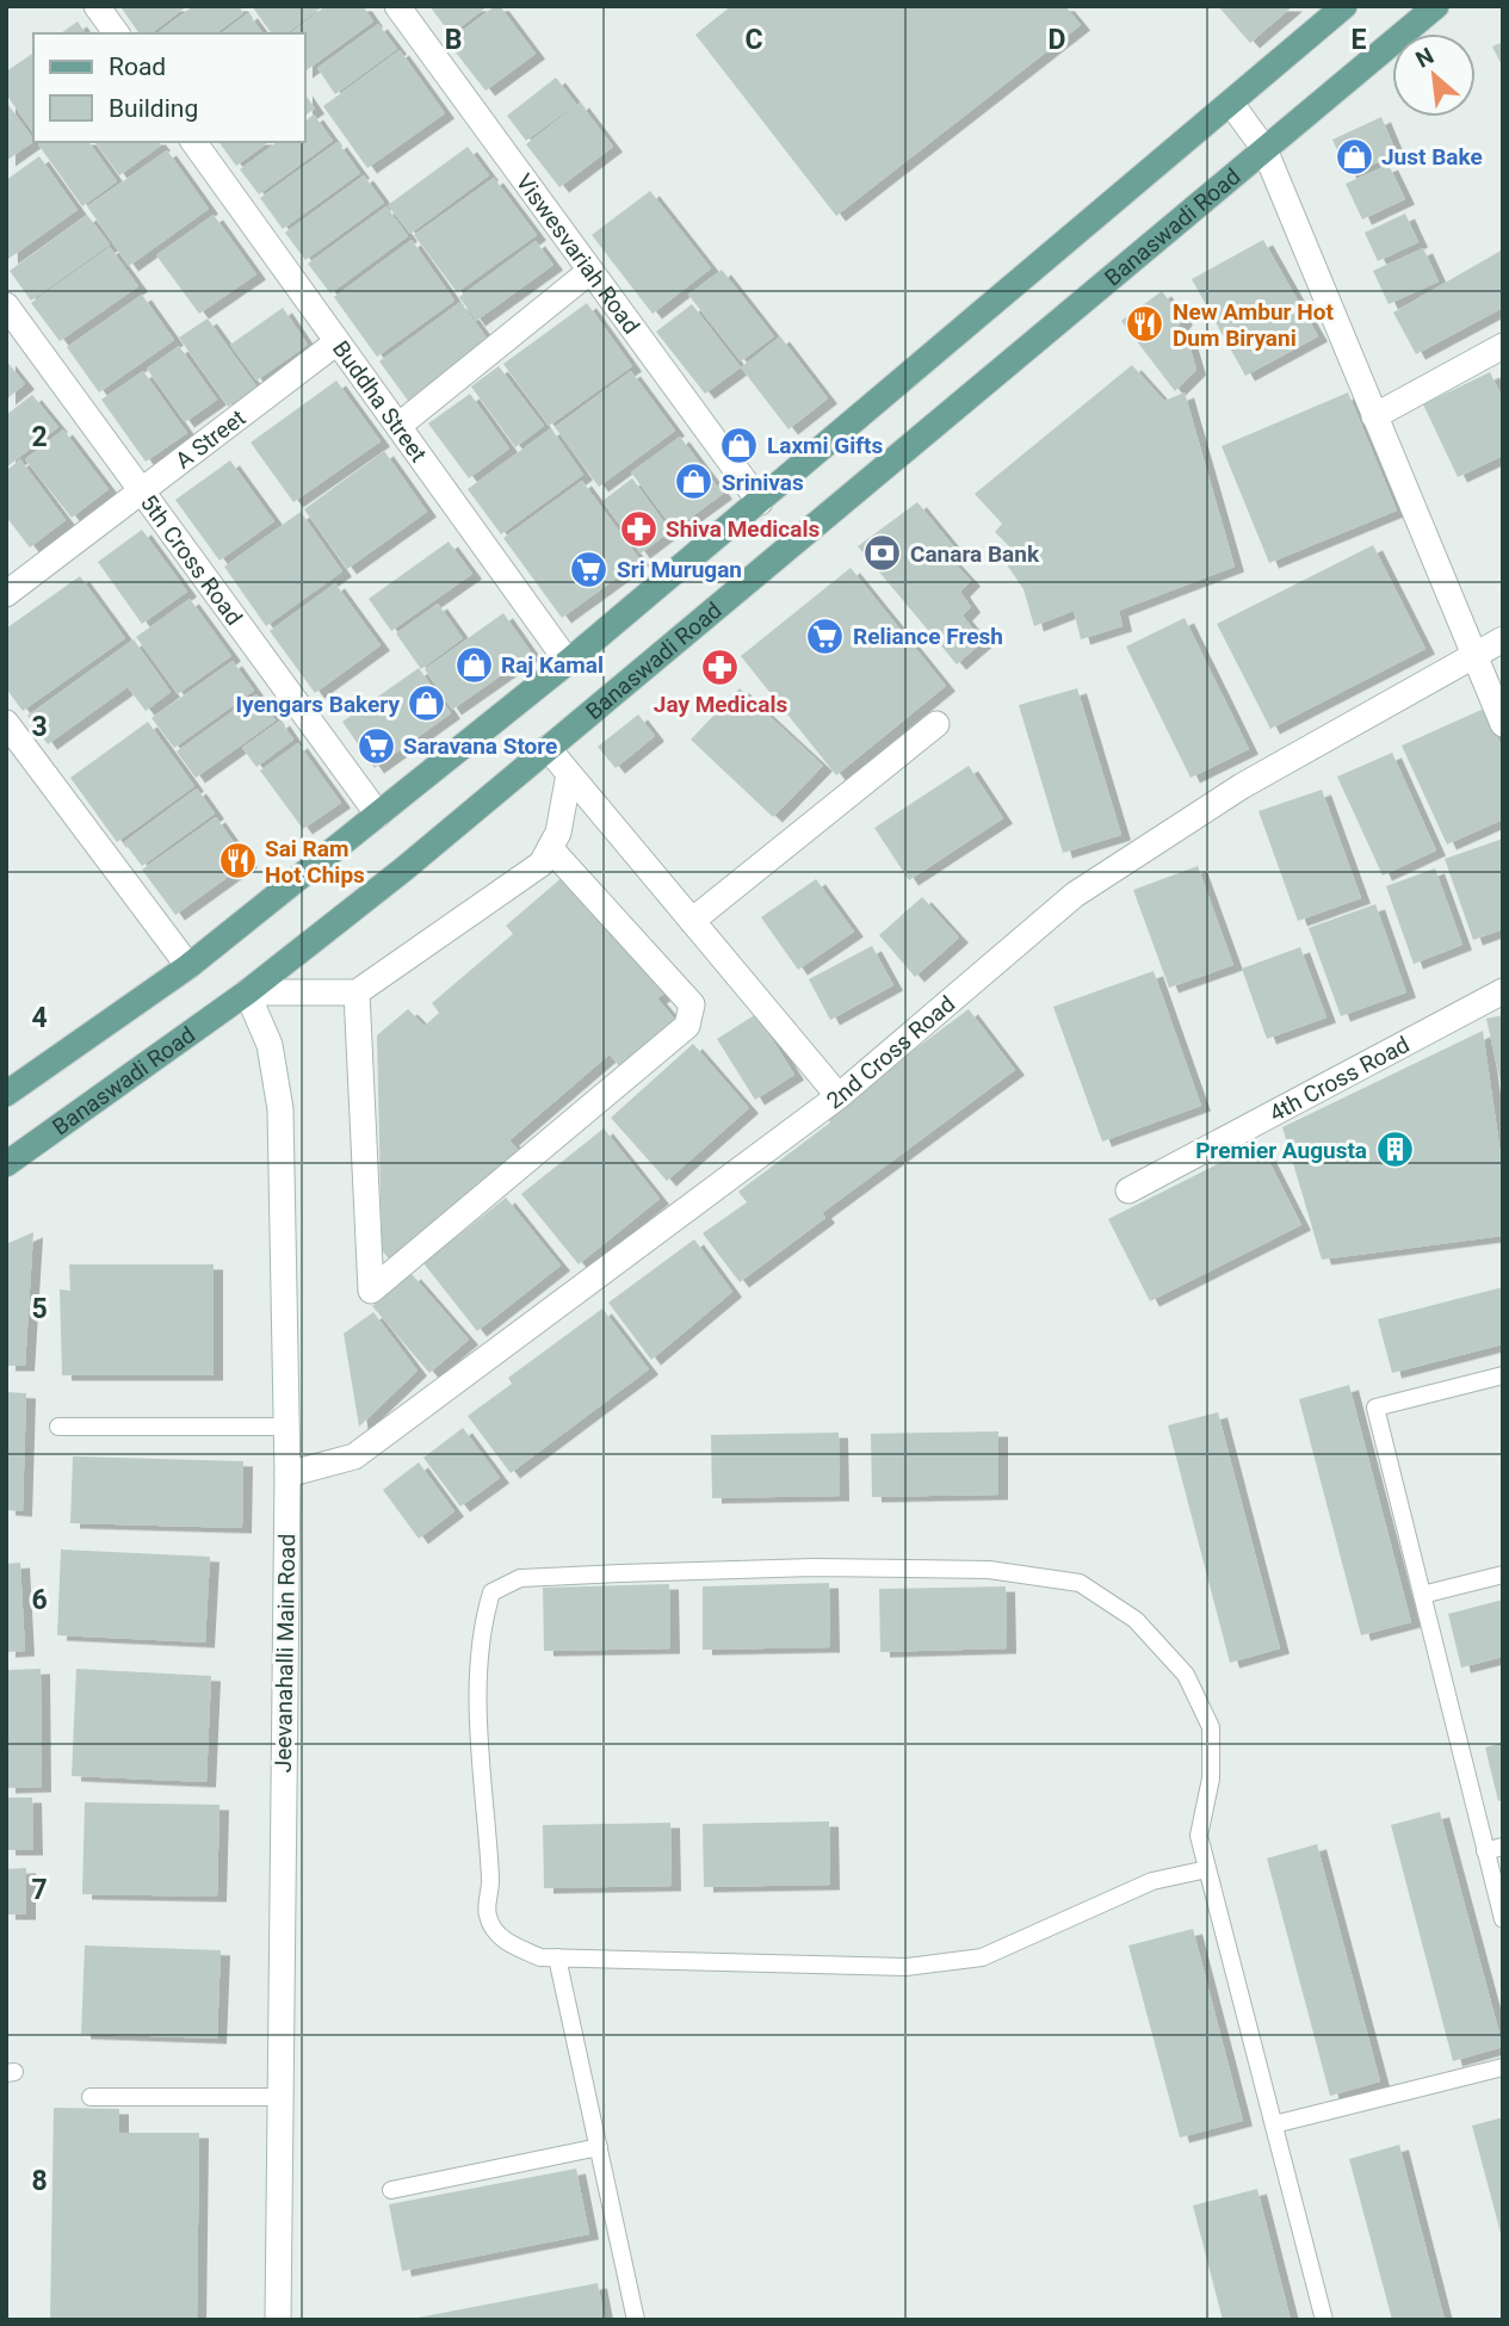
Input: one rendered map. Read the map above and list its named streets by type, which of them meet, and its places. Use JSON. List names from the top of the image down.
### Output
{
  "streets": {
    "main road": ["Banaswadi Road"],
    "street": [
      "Viswesvariah Road",
      "Buddha Street",
      "A Street",
      "5th Cross Road",
      "2nd Cross Road",
      "4th Cross Road",
      "Jeevanahalli Main Road"
    ]
  },
  "crossings": [
    ["Banaswadi Road", "Jeevanahalli Main Road"],
    ["Buddha Street", "A Street"],
    ["A Street", "5th Cross Road"],
    ["2nd Cross Road", "Jeevanahalli Main Road"]
  ],
  "places": {
    "shop": [
      "Just Bake",
      "Laxmi Gifts",
      "Srinivas",
      "Raj Kamal",
      "Iyengars Bakery"
    ],
    "restaurant": ["New Ambur Hot Dum Biryani", "Sai Ram Hot Chips"],
    "pharmacy": ["Shiva Medicals", "Jay Medicals"],
    "bank": ["Canara Bank"],
    "supermarket": ["Sri Murugan", "Reliance Fresh", "Saravana Store"],
    "building": ["Premier Augusta"]
  },
  "legend": ["Road", "Building"],
  "north": "top left",
  "grid": {
    "columns": [
      "B",
      "C",
      "D",
      "E"
    ],
    "rows": [
      "2",
      "3",
      "4",
      "5",
      "6",
      "7",
      "8"
    ]
  }
}
